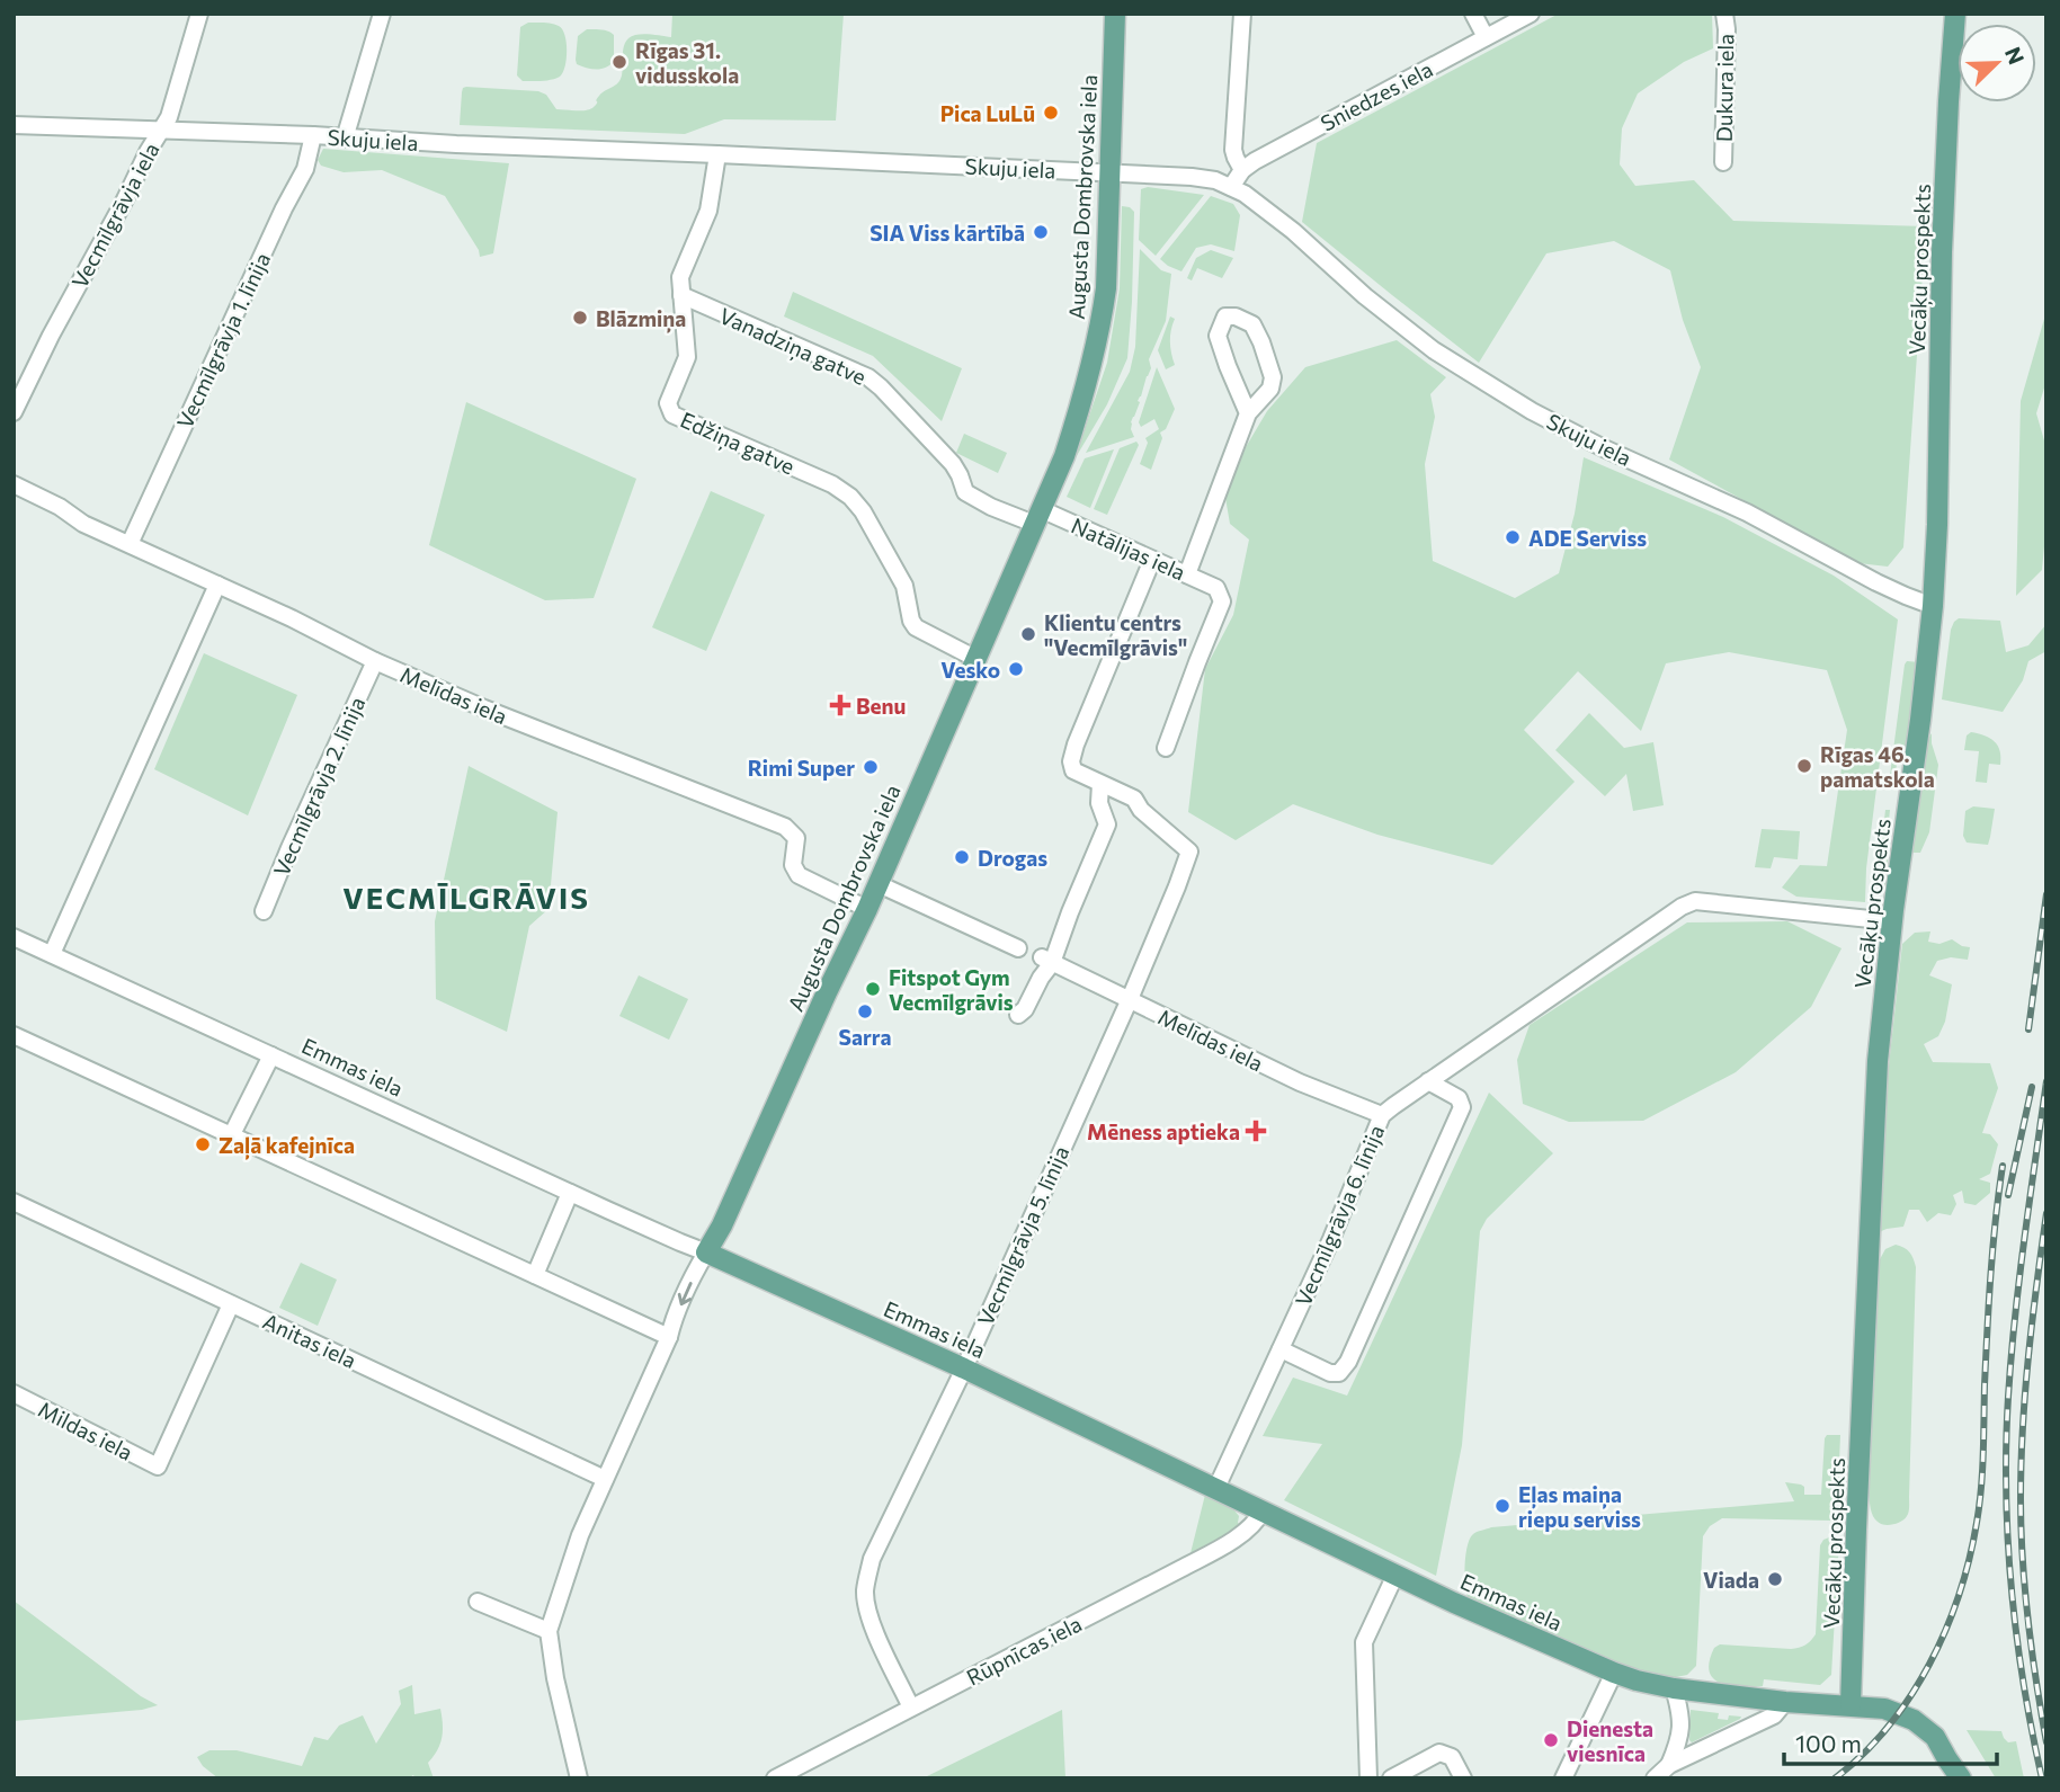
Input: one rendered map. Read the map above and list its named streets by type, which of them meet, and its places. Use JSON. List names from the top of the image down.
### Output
{
  "streets": {
    "main road": ["Augusta Dombrovska iela", "Vecāķu prospekts", "Emmas iela"],
    "street": [
      "Dukura iela",
      "Sniedzes iela",
      "Skuju iela",
      "Vecmīlgrāvja iela",
      "Vecmīlgrāvja 1. līnija",
      "Vanadziņa gatve",
      "Edžiņa gatve",
      "Natālijas iela",
      "Melīdas iela",
      "Vecmīlgrāvja 2. līnija",
      "Vecmīlgrāvja 6. līnija",
      "Vecmīlgrāvja 5. līnija",
      "Anitas iela",
      "Mildas iela",
      "Rūpnīcas iela"
    ]
  },
  "crossings": [
    ["Sniedzes iela", "Skuju iela"],
    ["Skuju iela", "Augusta Dombrovska iela"],
    ["Skuju iela", "Vecmīlgrāvja iela"],
    ["Skuju iela", "Vecāķu prospekts"],
    ["Skuju iela", "Vecmīlgrāvja 1. līnija"],
    ["Skuju iela", "Edžiņa gatve"],
    ["Augusta Dombrovska iela", "Vanadziņa gatve"],
    ["Augusta Dombrovska iela", "Edžiņa gatve"],
    ["Augusta Dombrovska iela", "Natālijas iela"],
    ["Augusta Dombrovska iela", "Melīdas iela"],
    ["Augusta Dombrovska iela", "Emmas iela"],
    ["Augusta Dombrovska iela", "Anitas iela"],
    ["Vecāķu prospekts", "Emmas iela"],
    ["Vecāķu prospekts", "Vecmīlgrāvja 6. līnija"],
    ["Vecmīlgrāvja 1. līnija", "Melīdas iela"],
    ["Vanadziņa gatve", "Edžiņa gatve"],
    ["Vanadziņa gatve", "Natālijas iela"],
    ["Melīdas iela", "Vecmīlgrāvja 2. līnija"],
    ["Melīdas iela", "Vecmīlgrāvja 6. līnija"],
    ["Melīdas iela", "Vecmīlgrāvja 5. līnija"],
    ["Emmas iela", "Vecmīlgrāvja 6. līnija"],
    ["Emmas iela", "Vecmīlgrāvja 5. līnija"],
    ["Emmas iela", "Rūpnīcas iela"],
    ["Vecmīlgrāvja 5. līnija", "Rūpnīcas iela"],
    ["Anitas iela", "Mildas iela"]
  ],
  "districts": ["VECMĪLGRĀVIS"],
  "places": {
    "other": [
      "Rīgas 31. vidusskola",
      "Pica LuLū",
      "SIA Viss kārtībā",
      "Blāzmiņa",
      "ADE Serviss",
      "Klientu centrs \"Vecmīlgrāvis\"",
      "Vesko",
      "Rīgas 46. pamatskola",
      "Rimi Super",
      "Drogas",
      "Fitspot Gym Vecmīlgrāvis",
      "Sarra",
      "Zaļā kafejnīca",
      "Eļas maiņa riepu serviss",
      "Viada",
      "Dienesta viesnīca"
    ],
    "health": ["Benu", "Mēness aptieka"]
  },
  "scale_bar": "100 m",
  "north": "top right"
}
